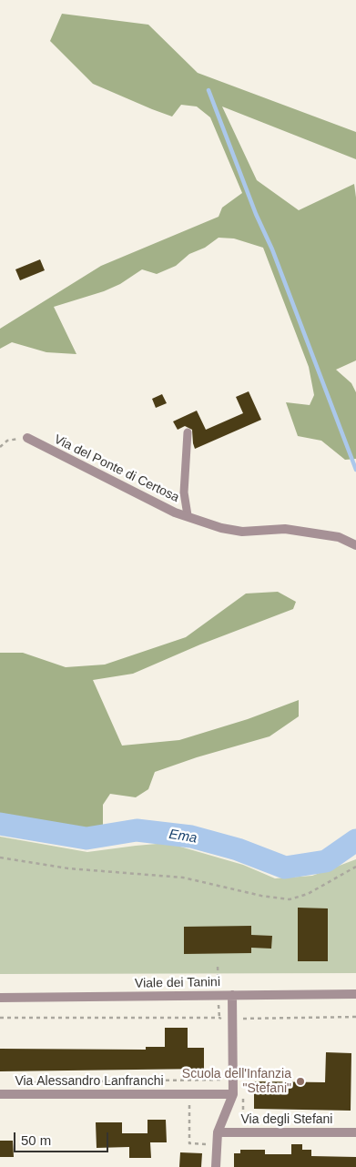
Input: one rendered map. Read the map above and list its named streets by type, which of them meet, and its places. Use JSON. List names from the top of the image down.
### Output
{
  "streets": {
    "street": [
      "Via del Ponte di Certosa",
      "Viale dei Tanini",
      "Via Alessandro Lanfranchi",
      "Via degli Stefani"
    ]
  },
  "water": ["Ema"],
  "places": ["Scuola dell'Infanzia \"Stefani\""],
  "scale_bar": "50 m"
}
